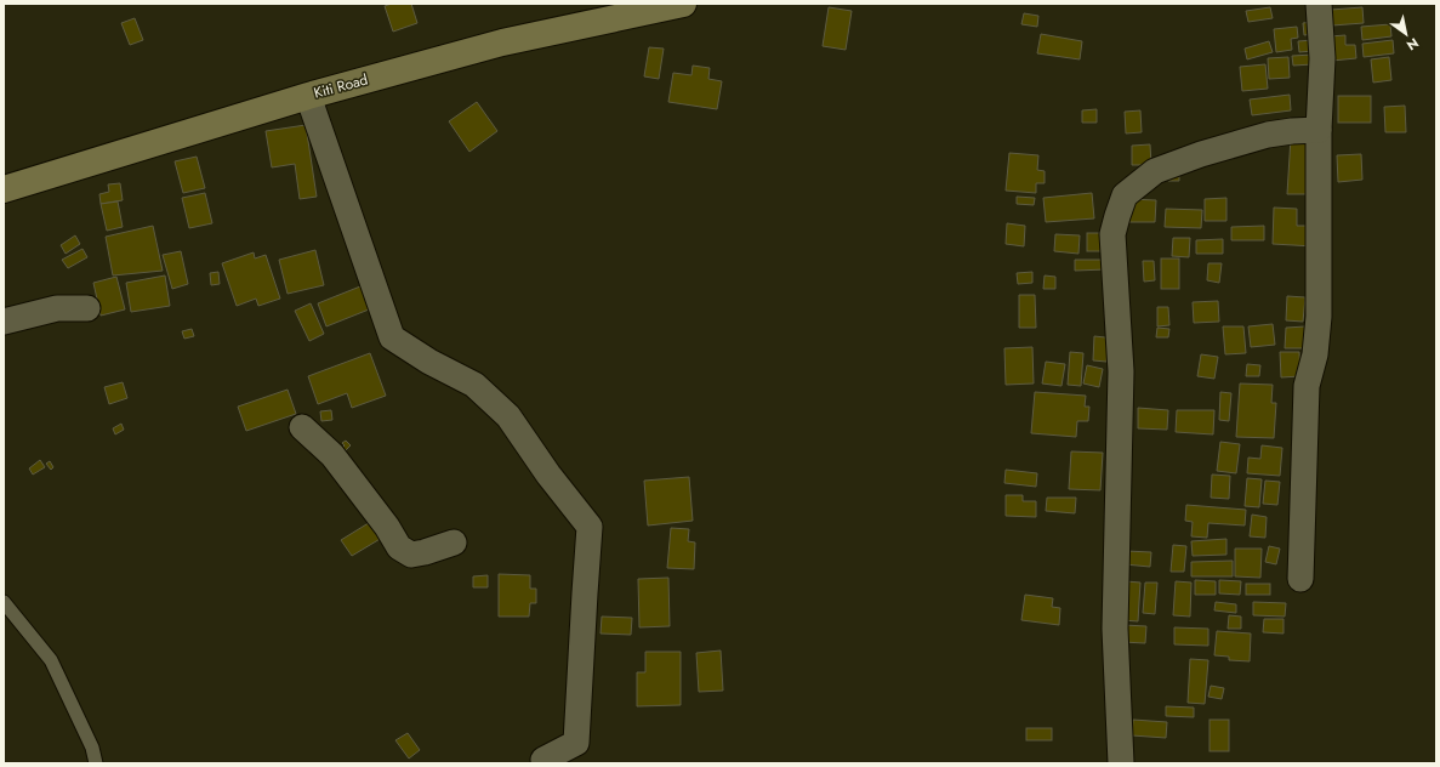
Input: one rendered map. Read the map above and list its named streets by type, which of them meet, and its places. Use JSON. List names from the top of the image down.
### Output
{
  "streets": {
    "street": ["Kiti Road"]
  },
  "north": "bottom right"
}
